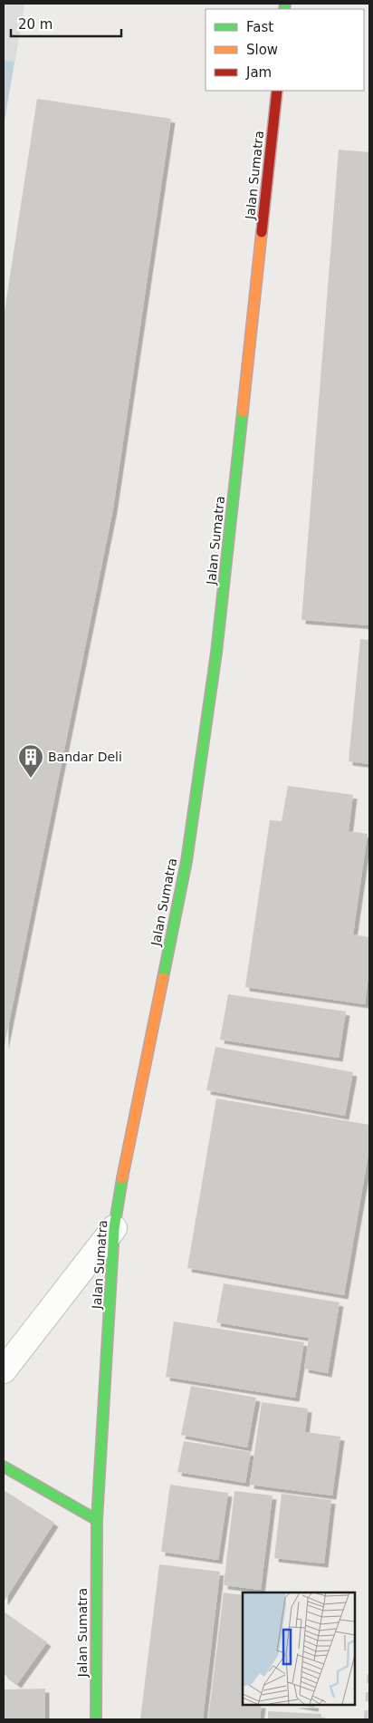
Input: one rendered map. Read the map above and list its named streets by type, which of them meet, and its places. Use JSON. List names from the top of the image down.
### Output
{
  "streets": {
    "highway": ["Jalan Sumatra"]
  },
  "places": {
    "building": ["Bandar Deli"]
  },
  "legend": ["Fast", "Slow", "Jam"],
  "scale_bar": "20 m"
}
